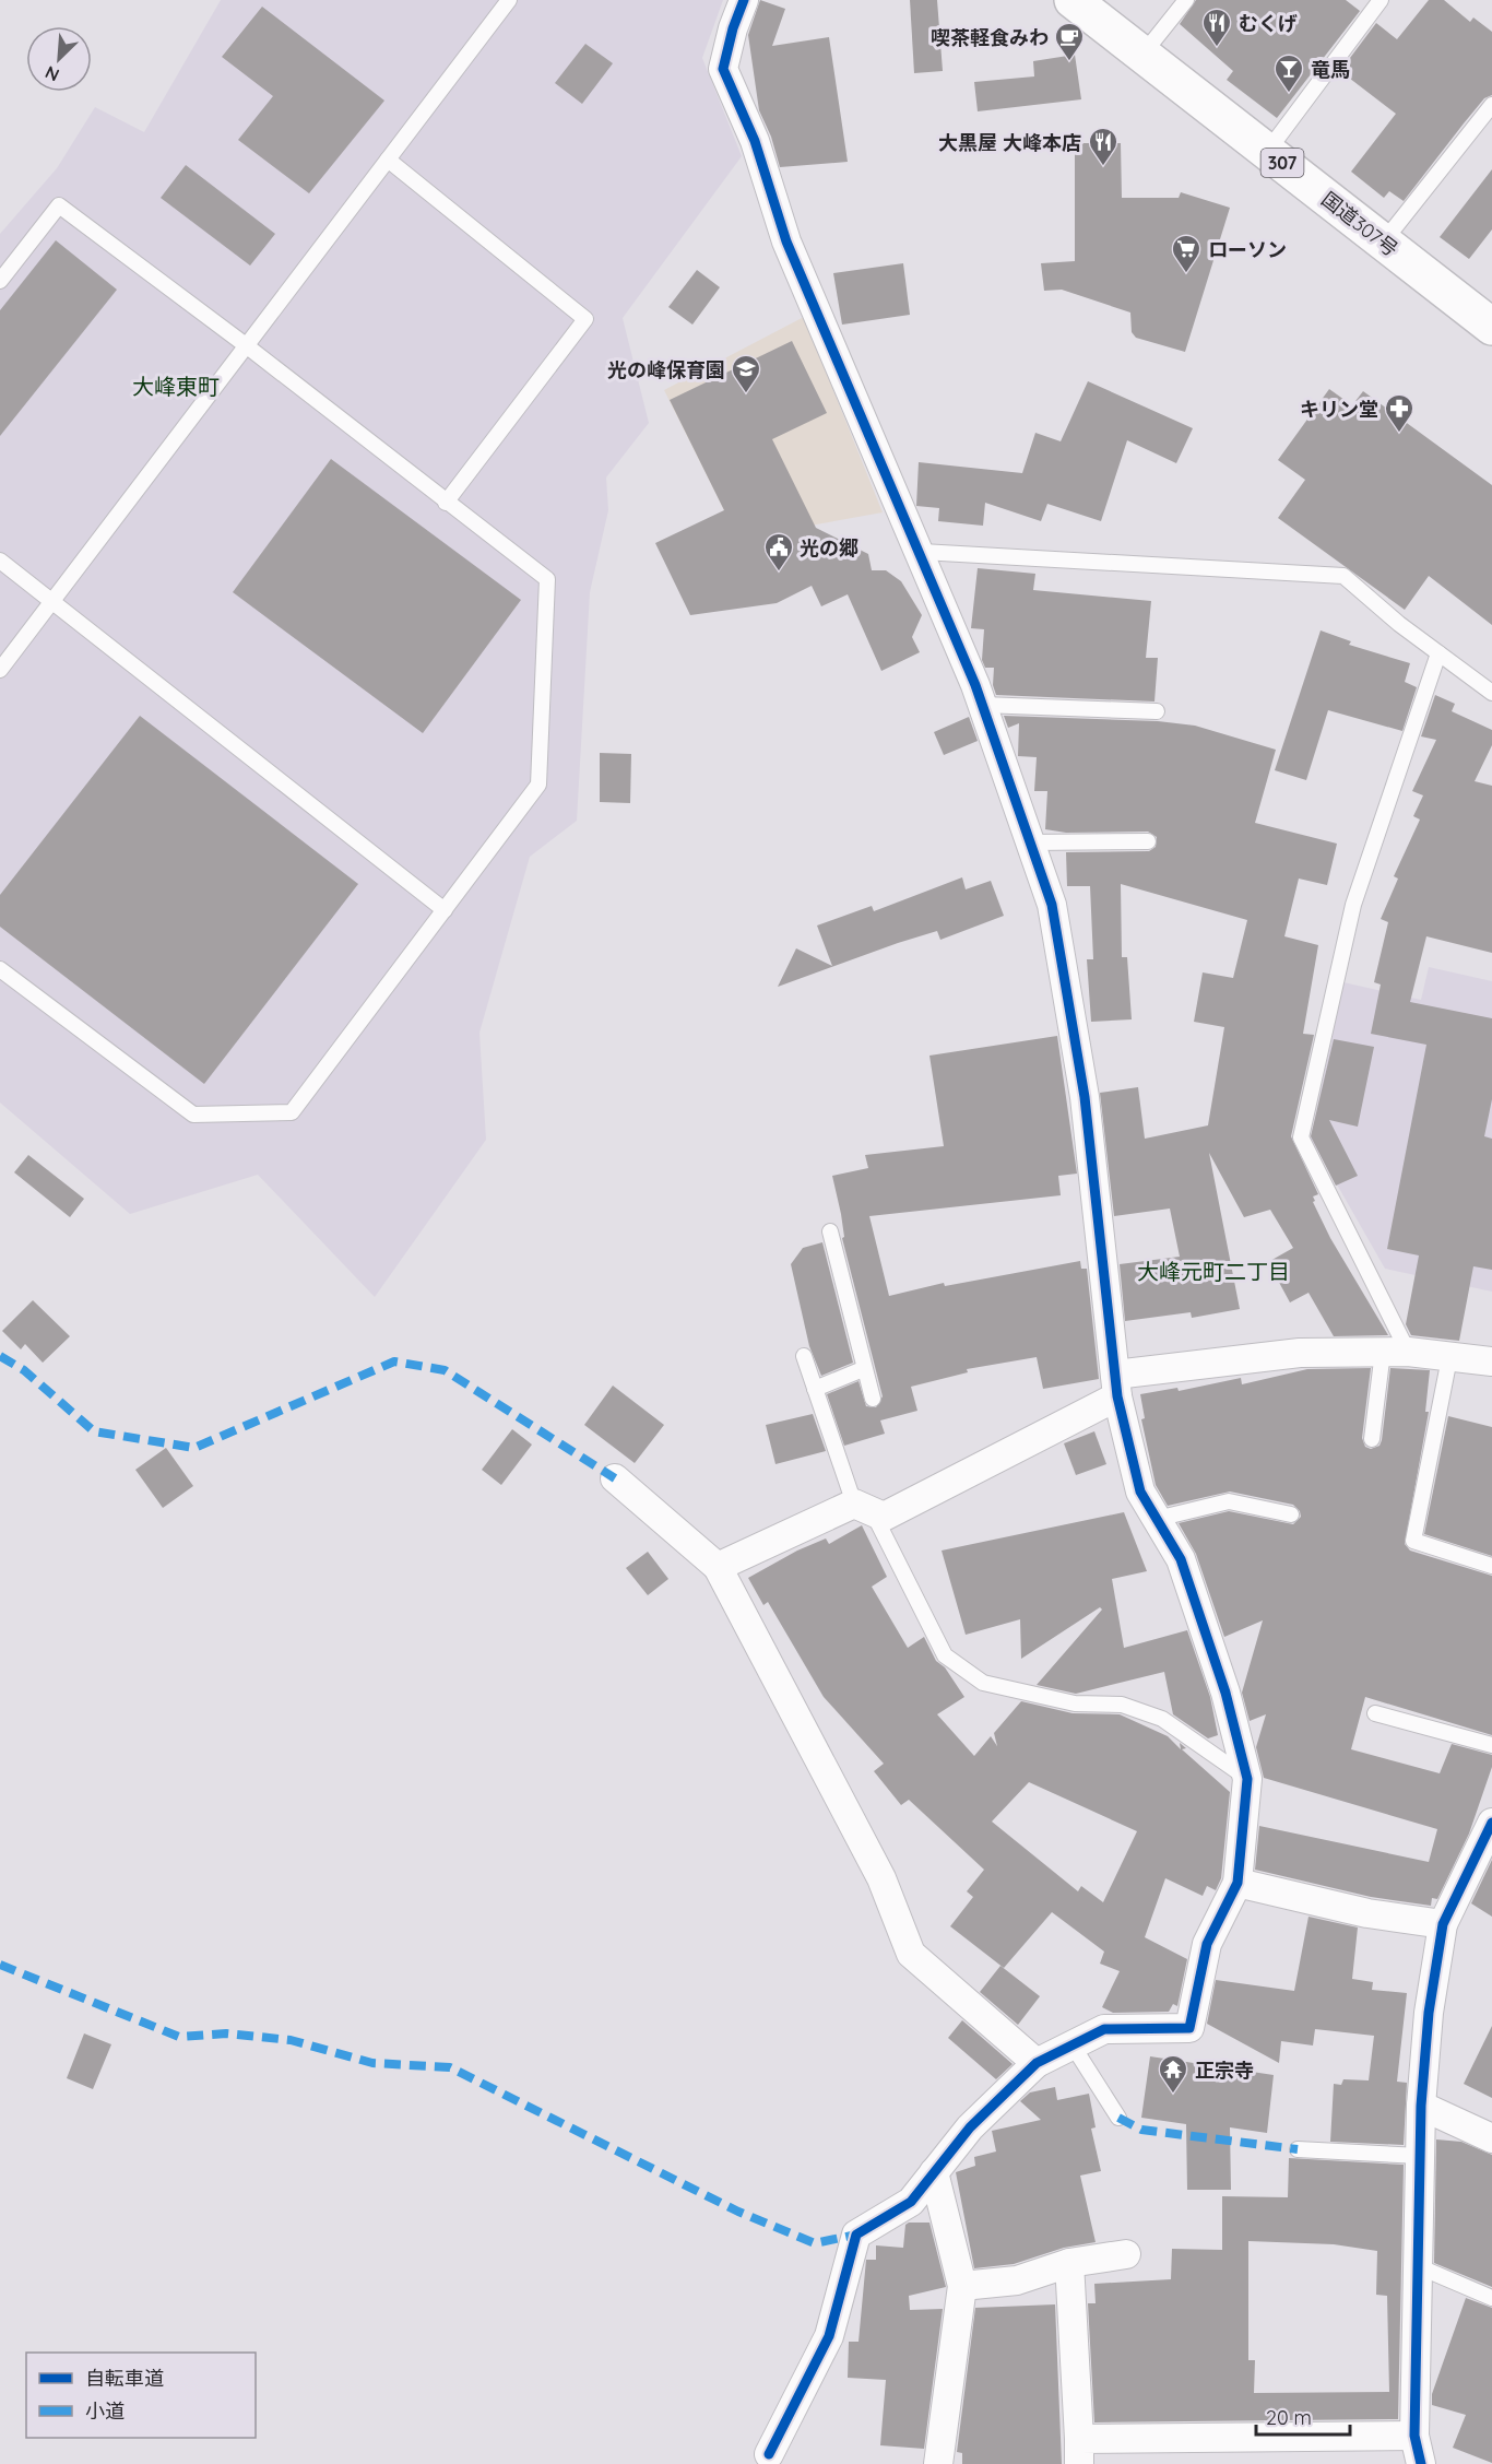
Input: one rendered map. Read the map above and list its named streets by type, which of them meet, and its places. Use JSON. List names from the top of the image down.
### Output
{
  "streets": {
    "highway": ["307", "国道307号"]
  },
  "districts": ["大峰東町", "大峰元町二丁目"],
  "places": {
    "restaurant": ["むくげ", "大黒屋 大峰本店"],
    "cafe": ["喫茶軽食みわ"],
    "bar": ["竜馬"],
    "supermarket": ["ローソン"],
    "school or university": ["光の峰保育園"],
    "pharmacy": ["キリン堂"],
    "public building": ["光の郷"],
    "temple": ["正宗寺"]
  },
  "legend": ["自転車道", "小道"],
  "scale_bar": "20 m",
  "north": "bottom left"
}
